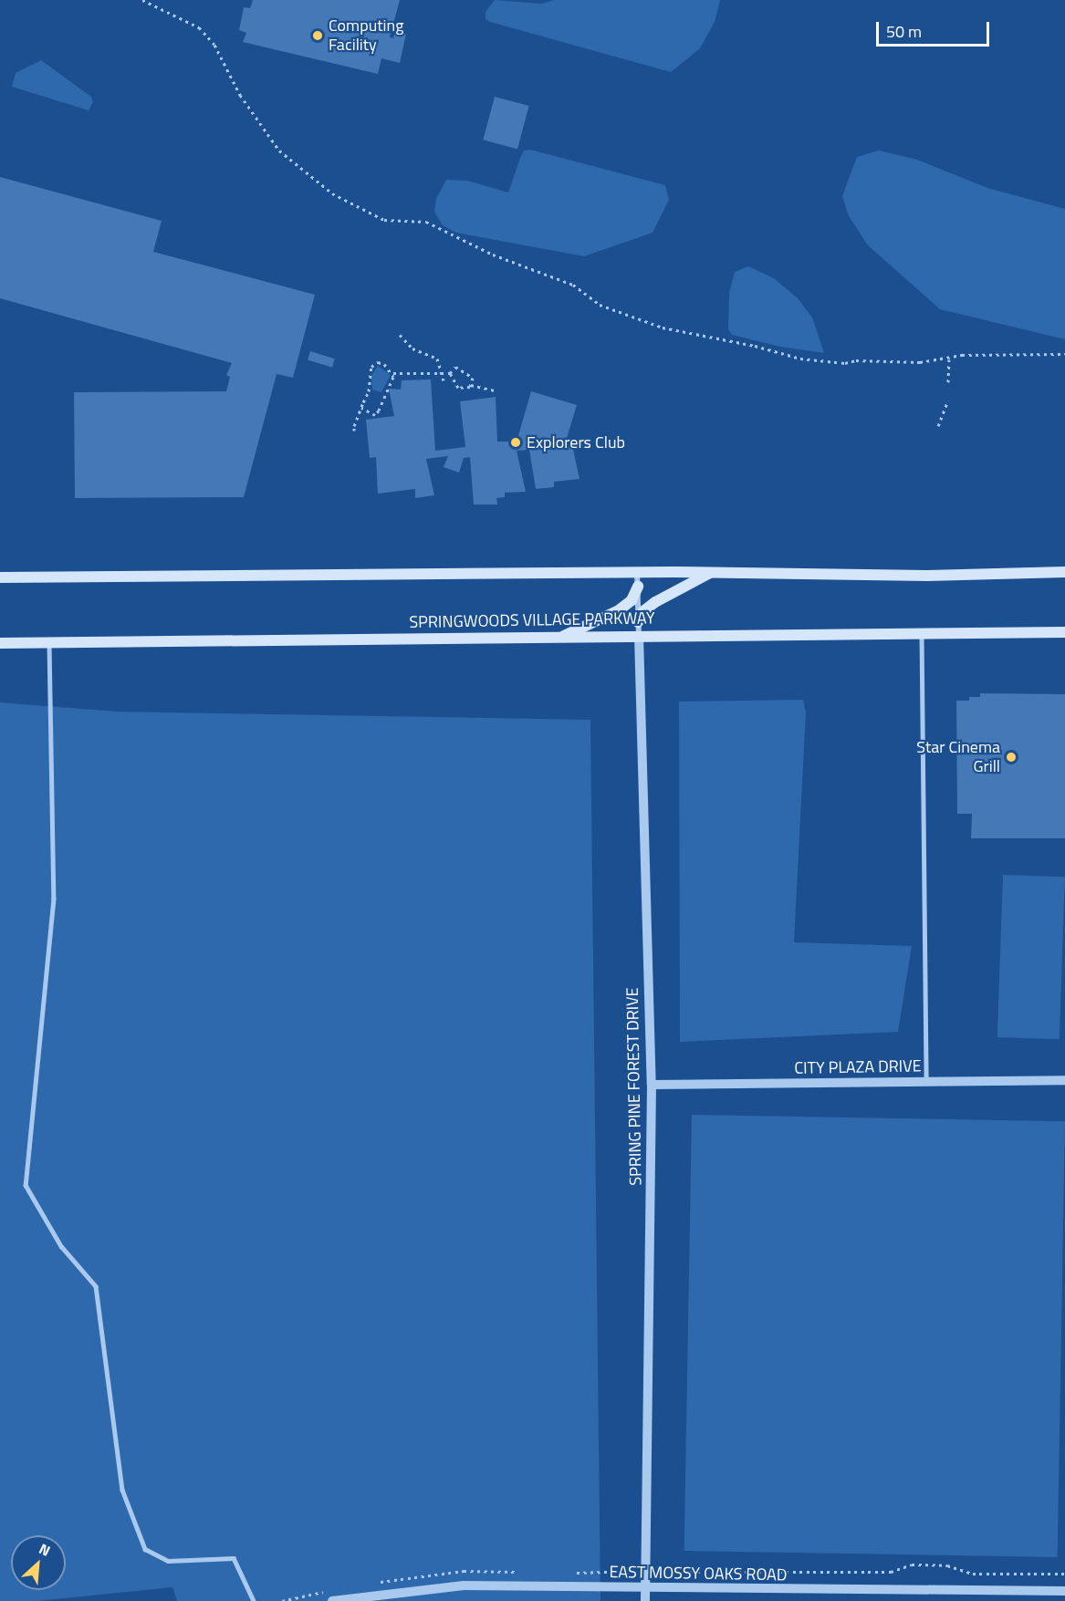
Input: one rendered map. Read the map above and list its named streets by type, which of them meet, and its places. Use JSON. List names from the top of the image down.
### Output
{
  "streets": {
    "main road": ["SPRINGWOODS VILLAGE PARKWAY"],
    "street": ["CITY PLAZA DRIVE", "SPRING PINE FOREST DRIVE", "EAST MOSSY OAKS ROAD"]
  },
  "crossings": [
    ["SPRINGWOODS VILLAGE PARKWAY", "SPRING PINE FOREST DRIVE"],
    ["CITY PLAZA DRIVE", "SPRING PINE FOREST DRIVE"],
    ["SPRING PINE FOREST DRIVE", "EAST MOSSY OAKS ROAD"]
  ],
  "places": ["Computing Facility", "Explorers Club", "Star Cinema Grill"],
  "scale_bar": "50 m",
  "north": "top right"
}
